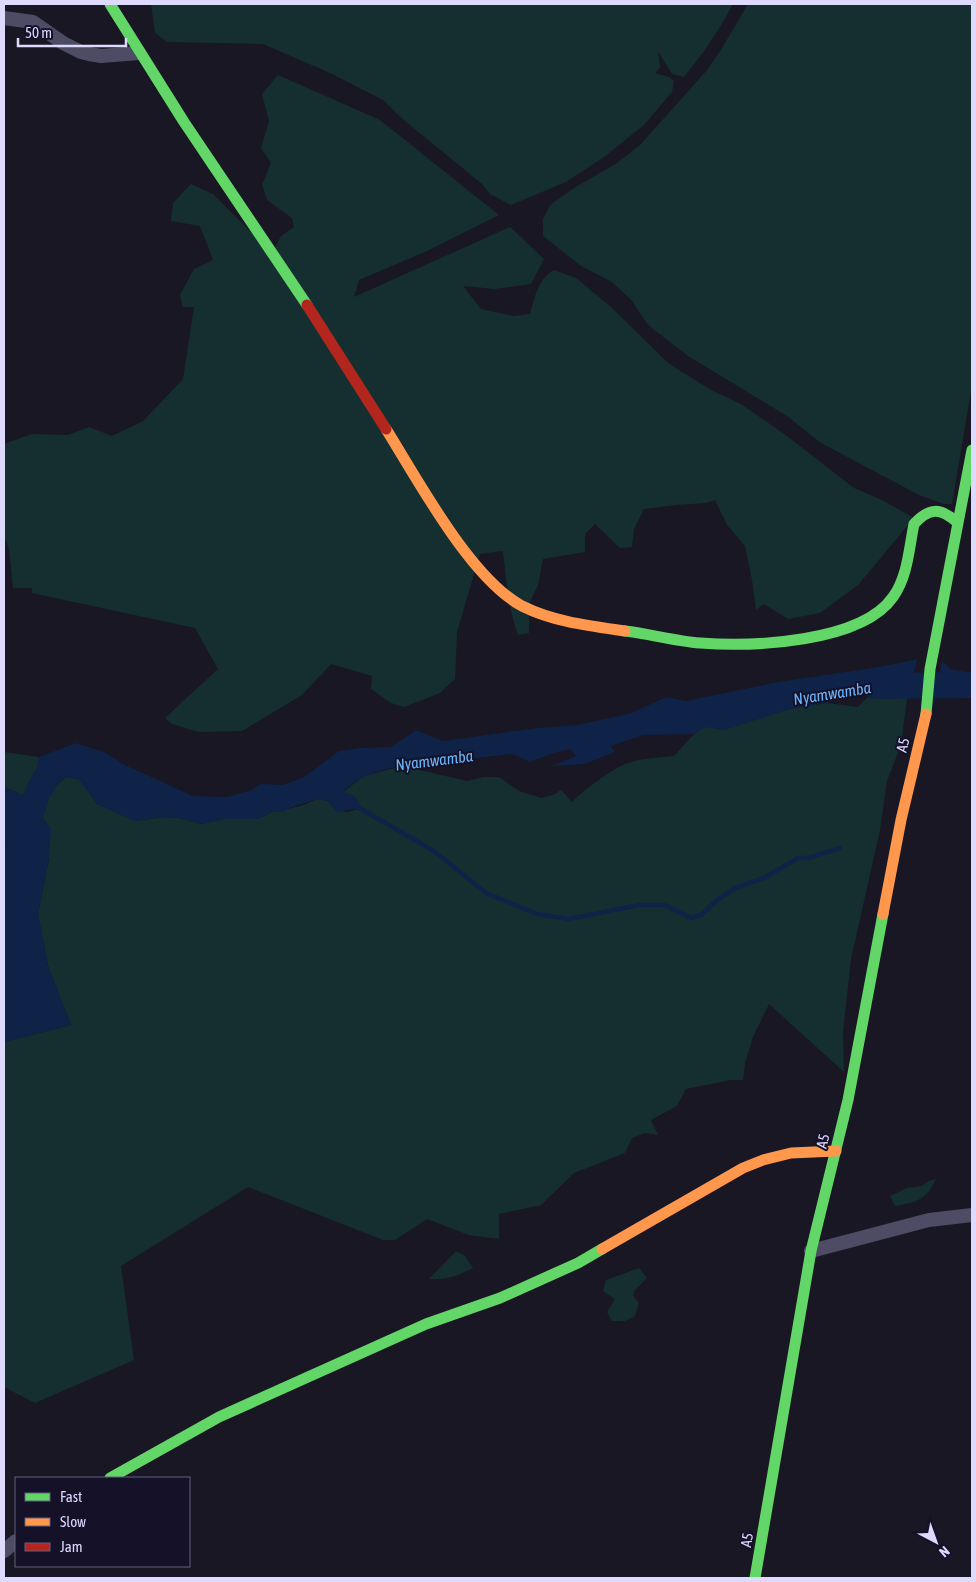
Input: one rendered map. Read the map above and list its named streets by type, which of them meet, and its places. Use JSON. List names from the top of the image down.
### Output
{
  "streets": {
    "main road": ["A5"]
  },
  "water": ["Nyamwamba"],
  "legend": ["Fast", "Slow", "Jam"],
  "scale_bar": "50 m",
  "north": "bottom right"
}
